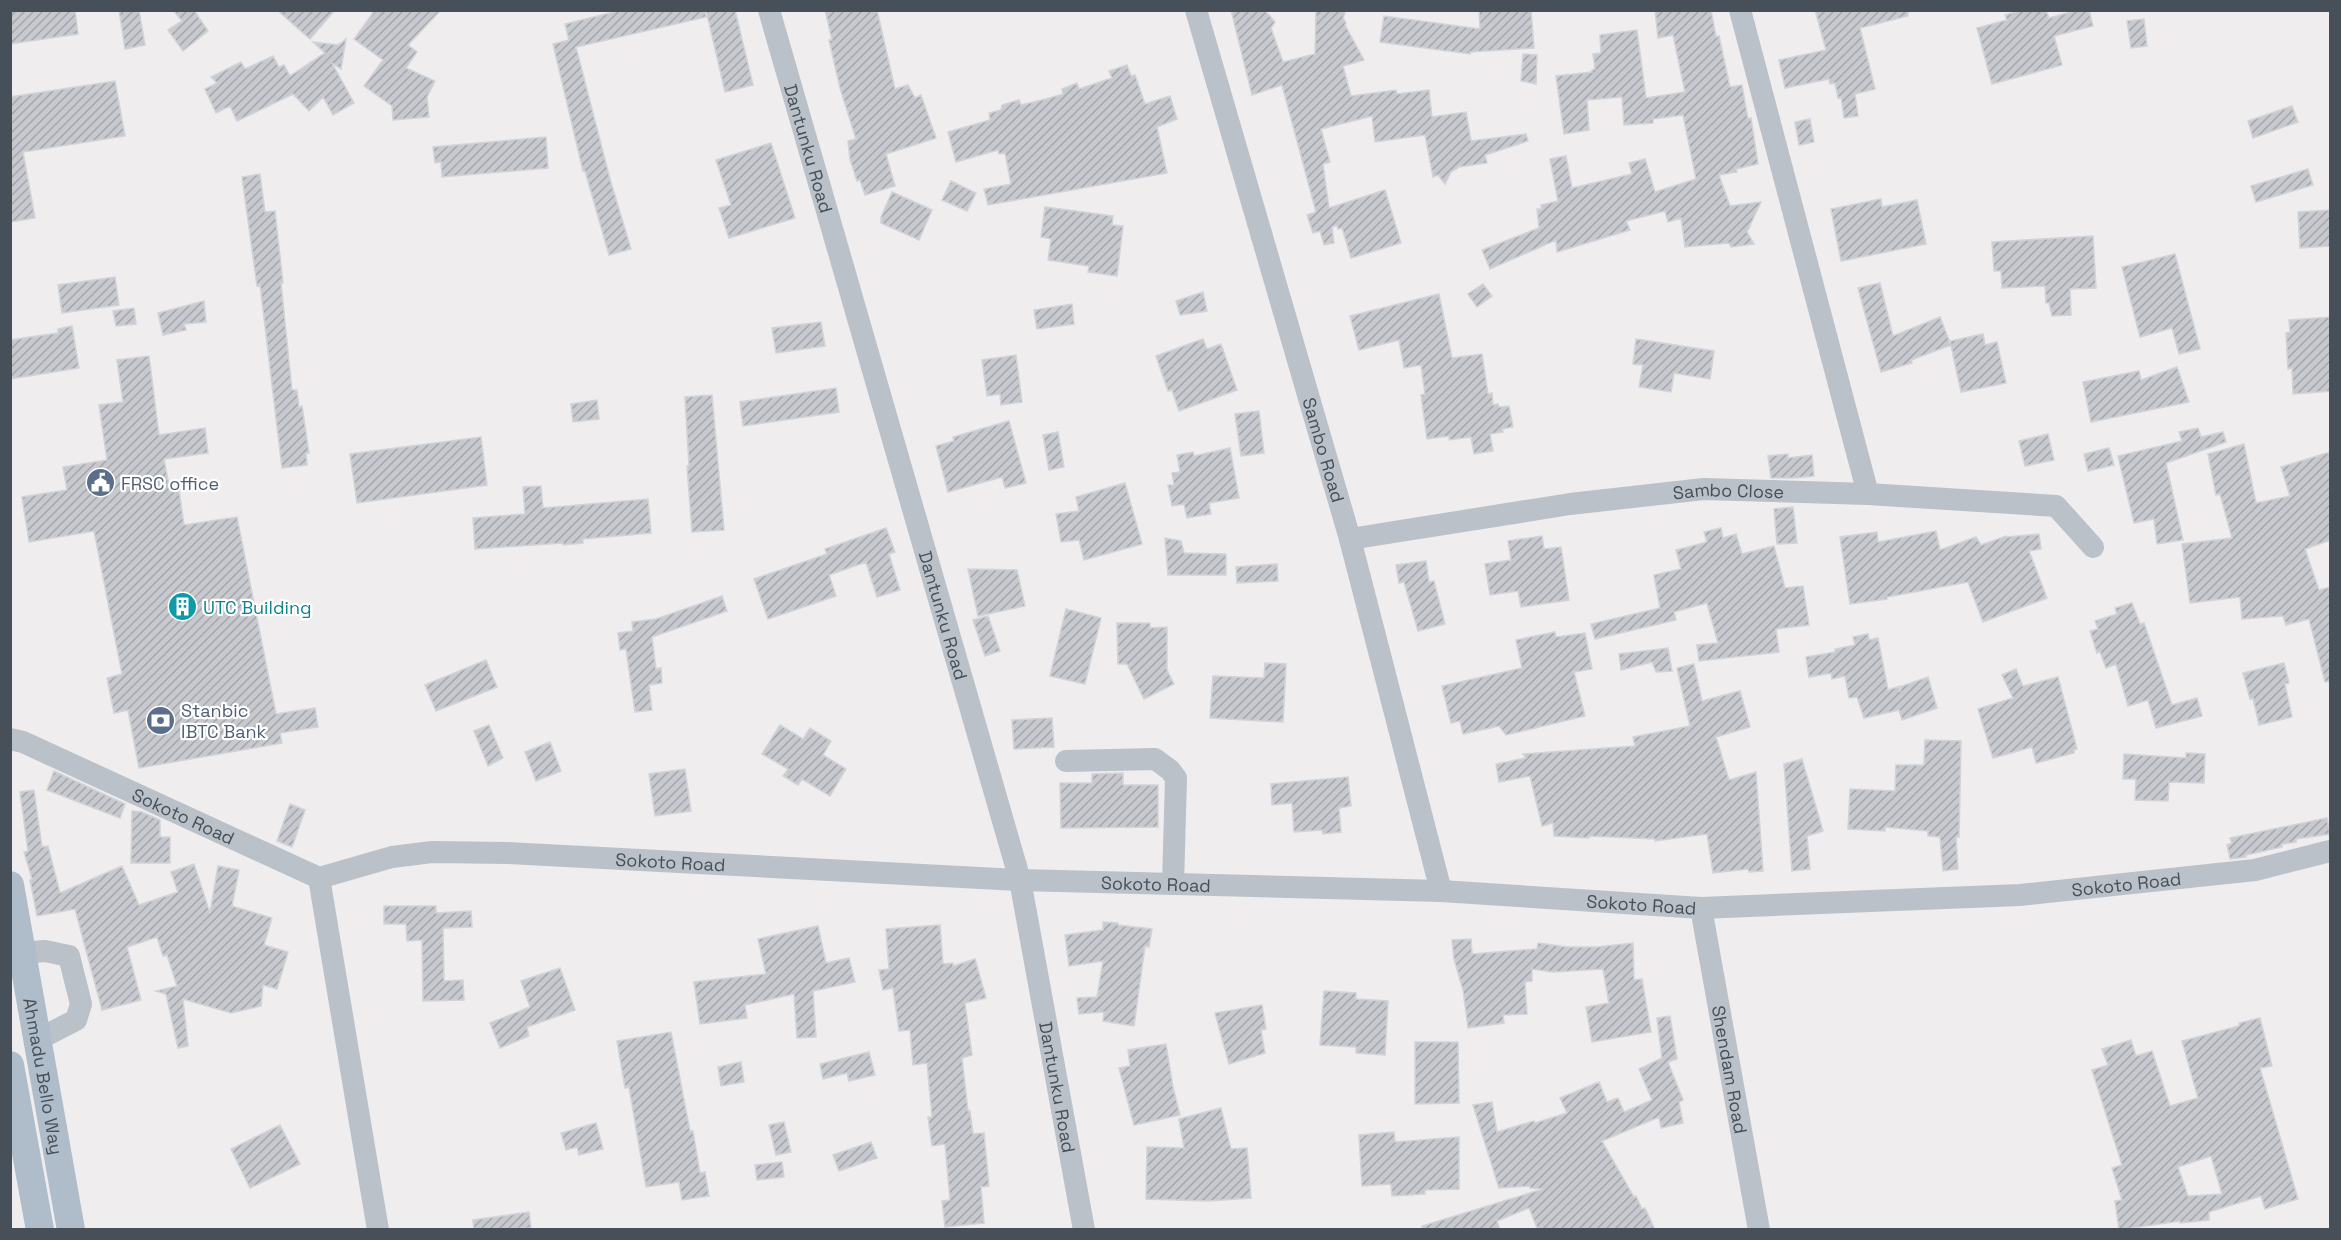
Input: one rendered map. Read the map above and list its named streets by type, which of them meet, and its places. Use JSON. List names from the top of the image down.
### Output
{
  "streets": {
    "main road": ["Ahmadu Bello Way"],
    "street": [
      "Dantunku Road",
      "Sambo Road",
      "Sambo Close",
      "Sokoto Road",
      "Shendam Road"
    ]
  },
  "crossings": [
    ["Dantunku Road", "Sokoto Road"],
    ["Sambo Road", "Sambo Close"],
    ["Sambo Road", "Sokoto Road"],
    ["Sokoto Road", "Shendam Road"]
  ],
  "places": {
    "public building": ["FRSC office"],
    "building": ["UTC Building"],
    "bank": ["Stanbic IBTC Bank"]
  }
}
